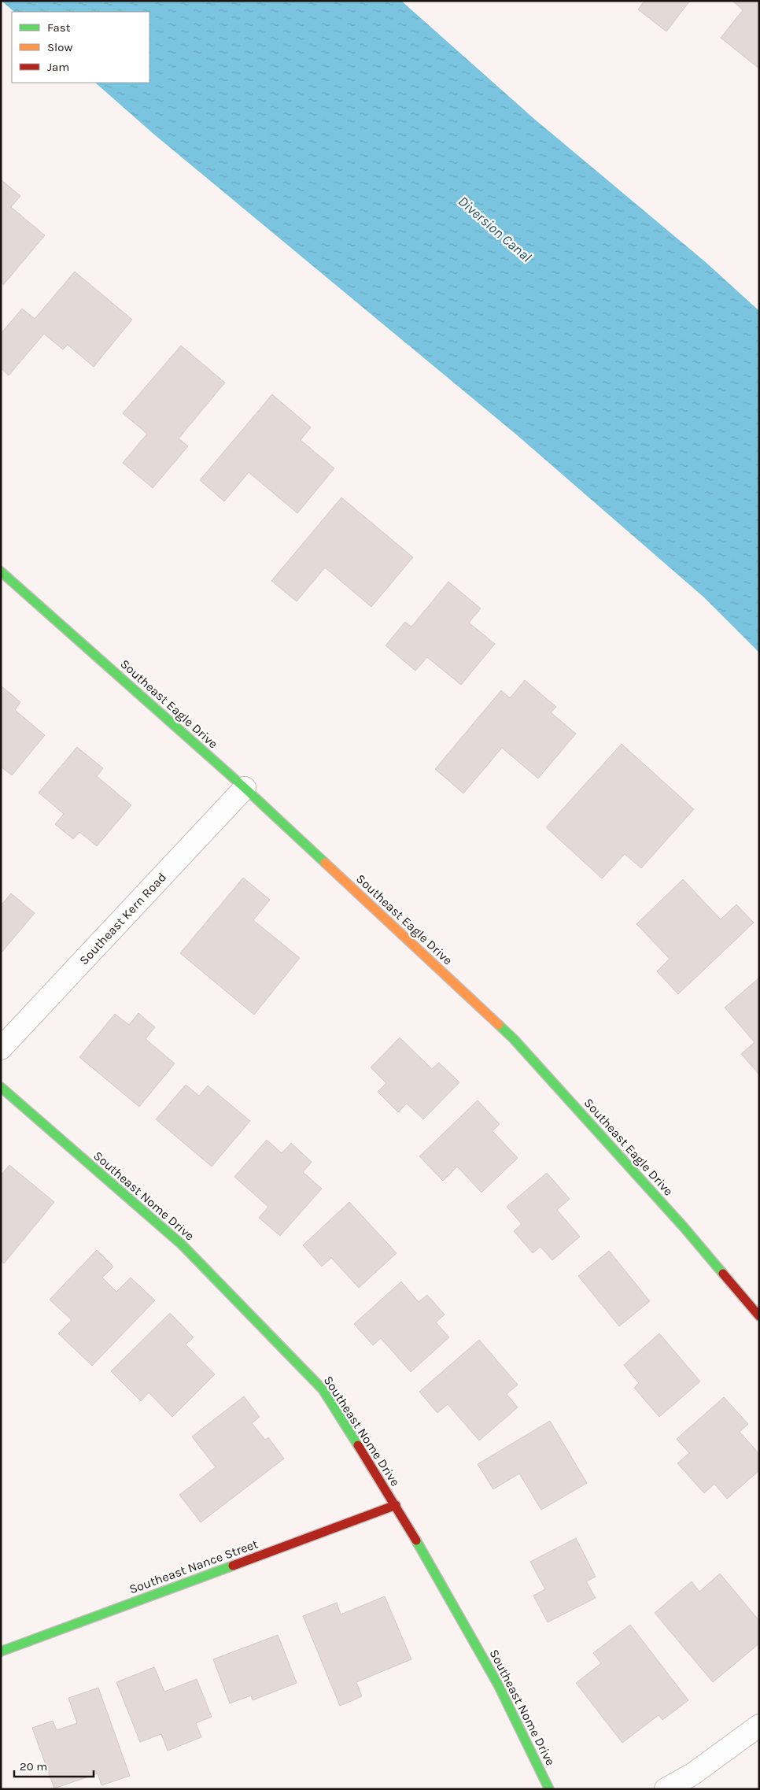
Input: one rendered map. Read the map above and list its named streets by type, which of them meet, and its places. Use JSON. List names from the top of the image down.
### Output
{
  "streets": {
    "street": [
      "Southeast Eagle Drive",
      "Southeast Kern Road",
      "Southeast Nome Drive",
      "Southeast Nance Street"
    ]
  },
  "crossings": [
    ["Southeast Eagle Drive", "Southeast Kern Road"],
    ["Southeast Nome Drive", "Southeast Nance Street"]
  ],
  "water": ["Diversion Canal"],
  "legend": ["Fast", "Slow", "Jam"],
  "scale_bar": "20 m"
}
